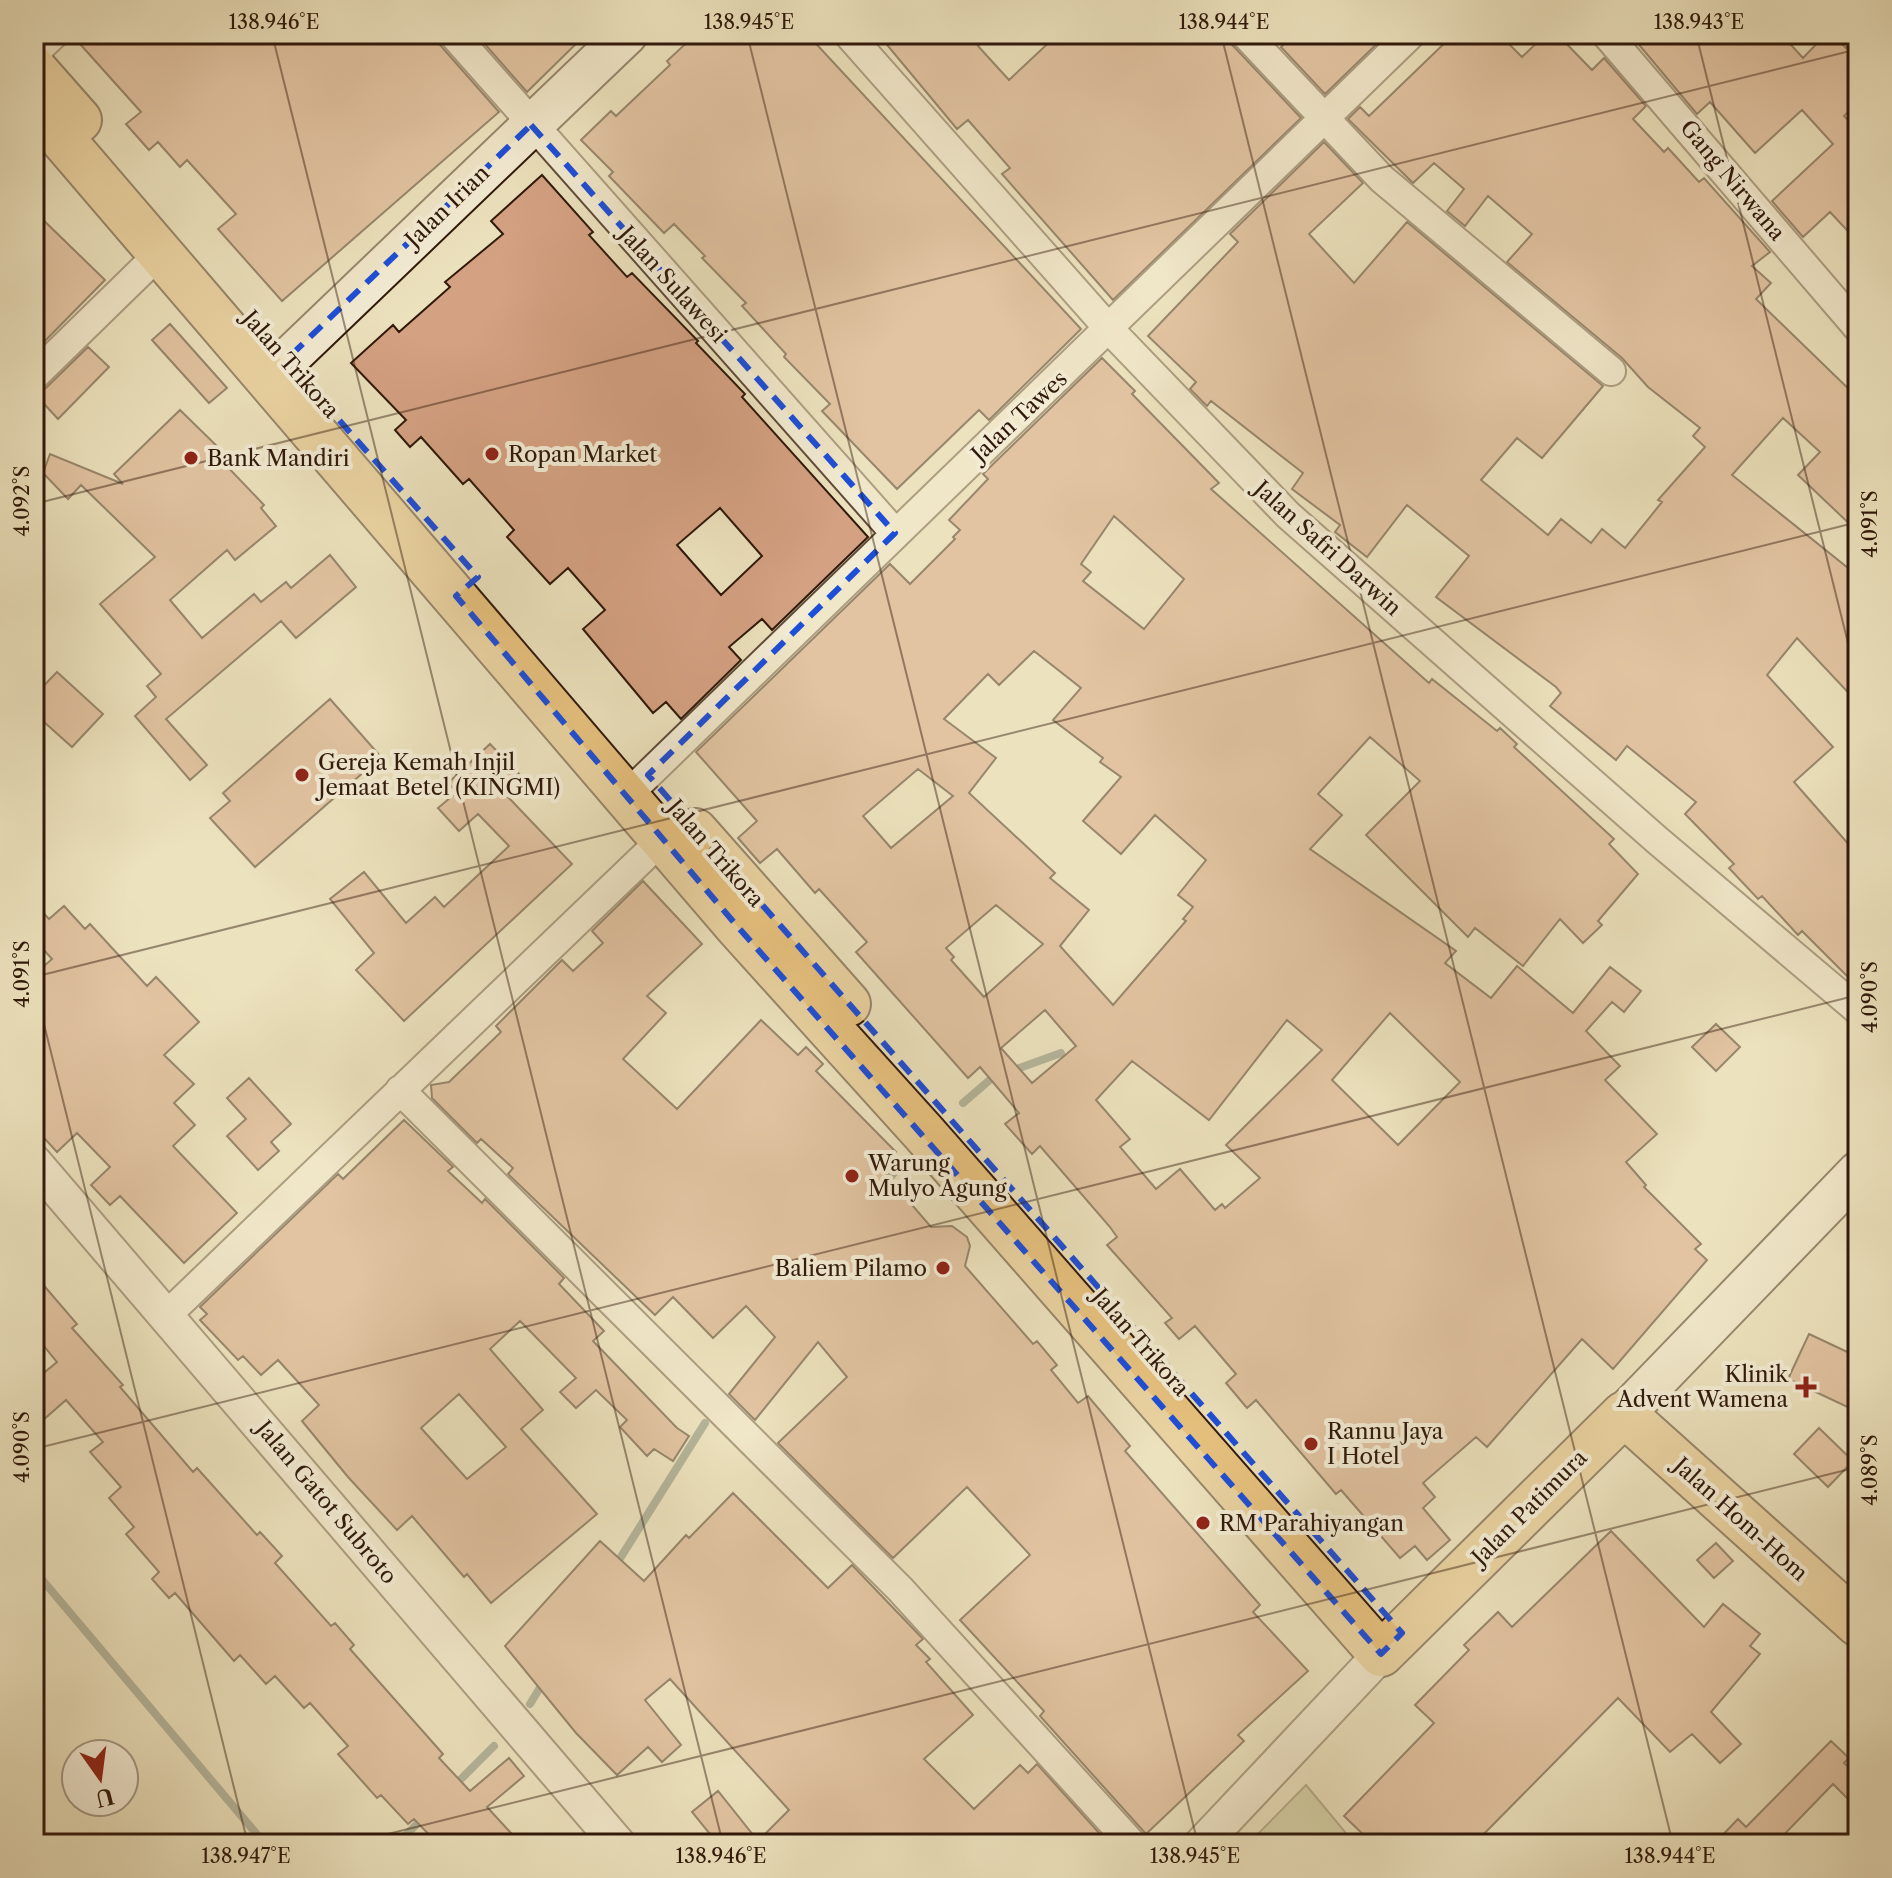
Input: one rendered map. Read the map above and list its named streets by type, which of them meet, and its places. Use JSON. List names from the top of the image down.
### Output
{
  "streets": {
    "highway": ["Jalan Trikora", "Jalan Patimura", "Jalan Hom-Hom"],
    "main road": ["Jalan Irian"],
    "street": [
      "Gang Nirwana",
      "Jalan Sulawesi",
      "Jalan Tawes",
      "Jalan Safri Darwin",
      "Jalan Gatot Subroto"
    ]
  },
  "crossings": [
    ["Jalan Irian", "Jalan Sulawesi"],
    ["Jalan Irian", "Jalan Trikora"],
    ["Jalan Sulawesi", "Jalan Tawes"],
    ["Jalan Trikora", "Jalan Tawes"],
    ["Jalan Trikora", "Jalan Patimura"],
    ["Jalan Tawes", "Jalan Safri Darwin"],
    ["Jalan Patimura", "Jalan Hom-Hom"]
  ],
  "places": {
    "other": [
      "Ropan Market",
      "Bank Mandiri",
      "Gereja Kemah Injil Jemaat Betel (KINGMI)",
      "Warung Mulyo Agung",
      "Baliem Pilamo",
      "Rannu Jaya I Hotel",
      "RM Parahiyangan"
    ],
    "health": ["Klinik Advent Wamena"]
  },
  "north": "bottom",
  "coordinates": [
    "138.946°E",
    "138.945°E",
    "138.944°E",
    "138.943°E",
    "4.092°S",
    "4.091°S",
    "4.090°S",
    "4.089°S",
    "138.947°E"
  ]
}
